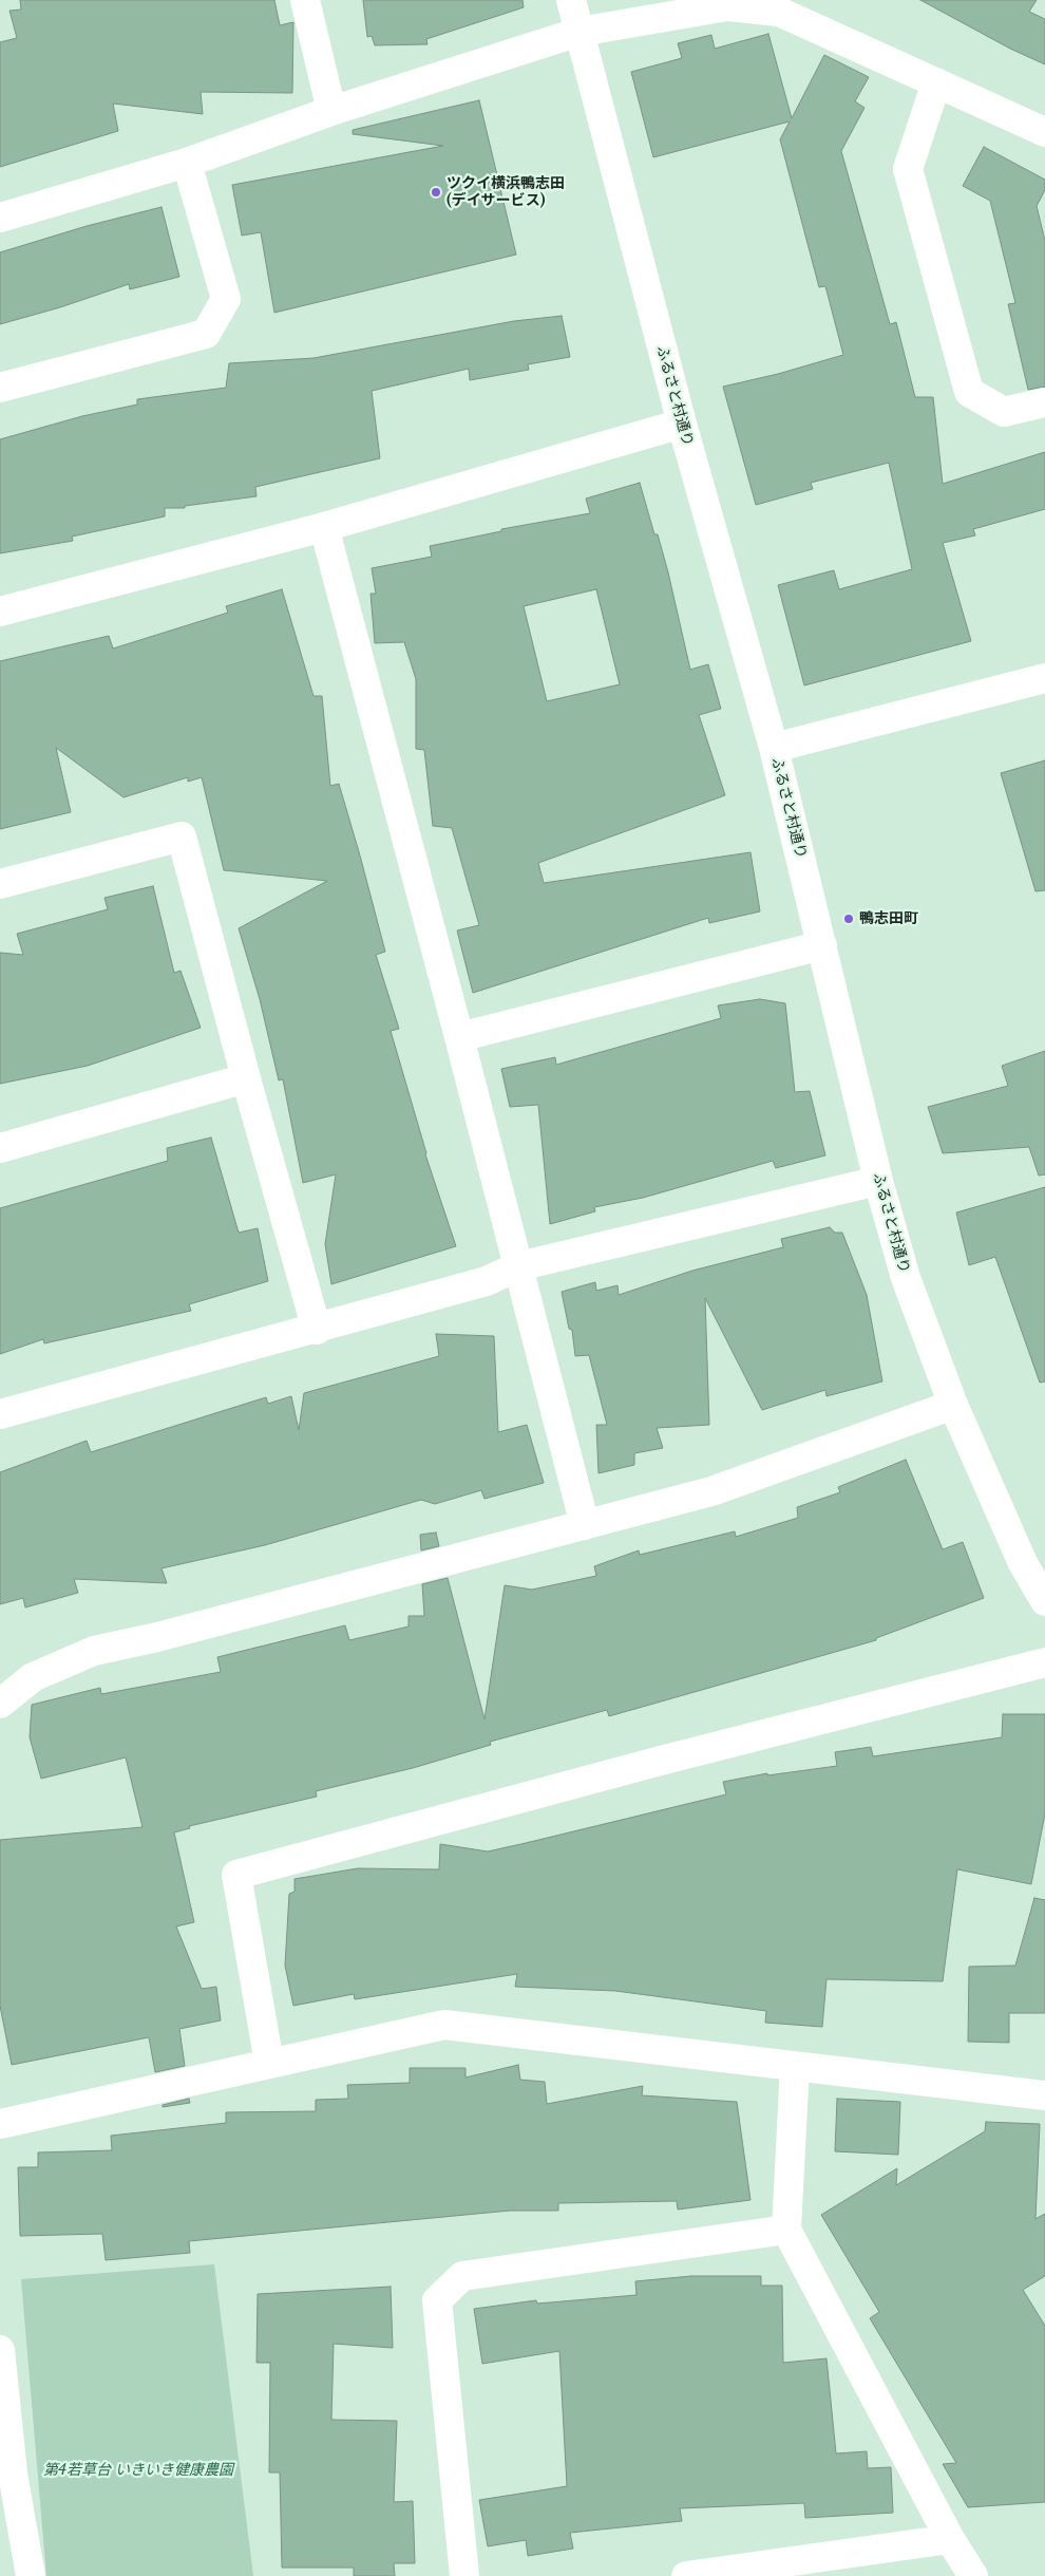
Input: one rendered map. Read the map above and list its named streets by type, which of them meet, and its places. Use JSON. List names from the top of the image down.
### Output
{
  "streets": {
    "street": ["ふるさと村通り"]
  },
  "parks": ["第4若草台 いきいき健康農園"],
  "places": ["ツクイ横浜鴨志田 (デイサービス)", "鴨志田町"]
}
